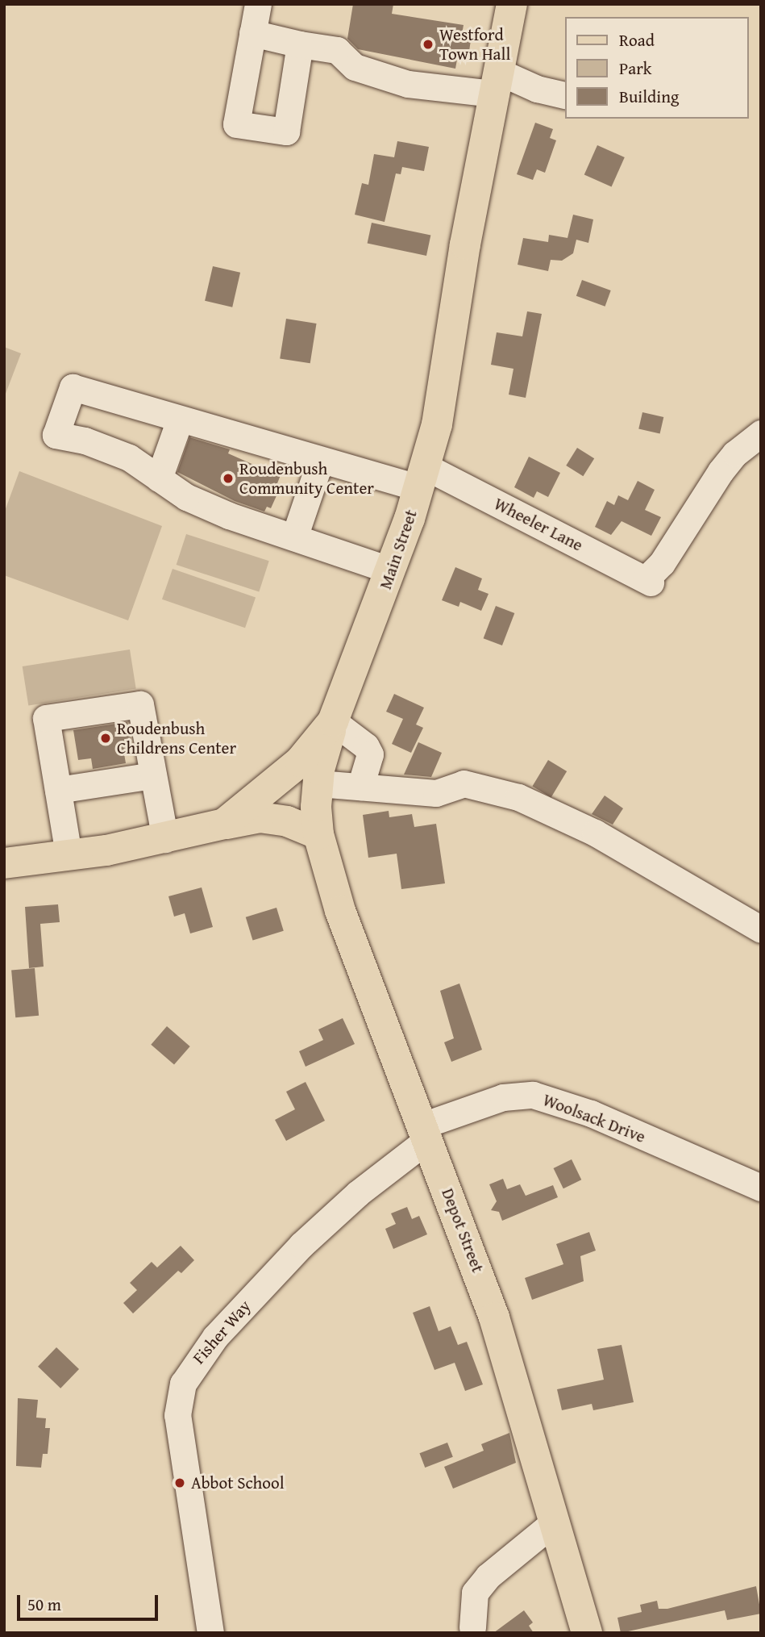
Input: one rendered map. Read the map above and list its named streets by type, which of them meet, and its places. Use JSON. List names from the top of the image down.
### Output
{
  "streets": {
    "main road": ["Main Street", "Depot Street"],
    "street": ["Wheeler Lane", "Woolsack Drive", "Fisher Way"]
  },
  "crossings": [
    ["Wheeler Lane", "Main Street"],
    ["Main Street", "Depot Street"],
    ["Woolsack Drive", "Depot Street"],
    ["Woolsack Drive", "Fisher Way"],
    ["Depot Street", "Fisher Way"]
  ],
  "places": [
    "Westford Town Hall",
    "Roudenbush Community Center",
    "Roudenbush Childrens Center",
    "Abbot School"
  ],
  "legend": ["Road", "Park", "Building"],
  "scale_bar": "50 m"
}
